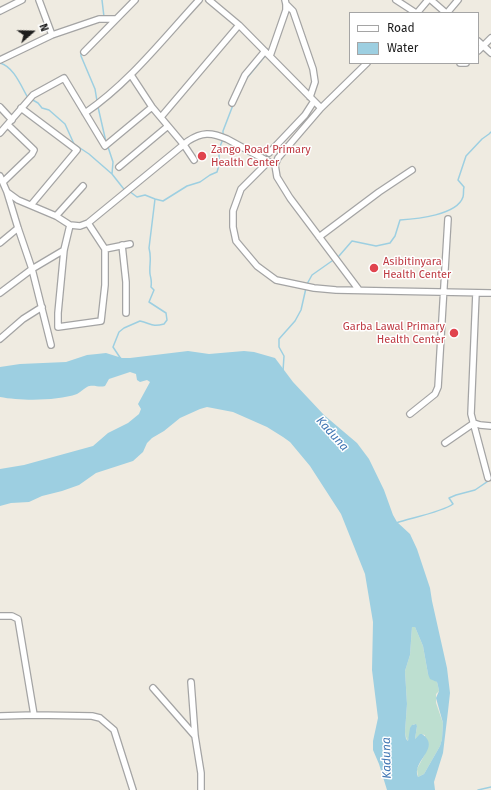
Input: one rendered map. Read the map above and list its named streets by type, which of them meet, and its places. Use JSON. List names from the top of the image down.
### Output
{
  "water": ["Kaduna"],
  "places": ["Zango Road Primary Health Center", "Asibitinyara Health Center", "Garba Lawal Primary Health Center"],
  "legend": ["Road", "Water"],
  "north": "right"
}
